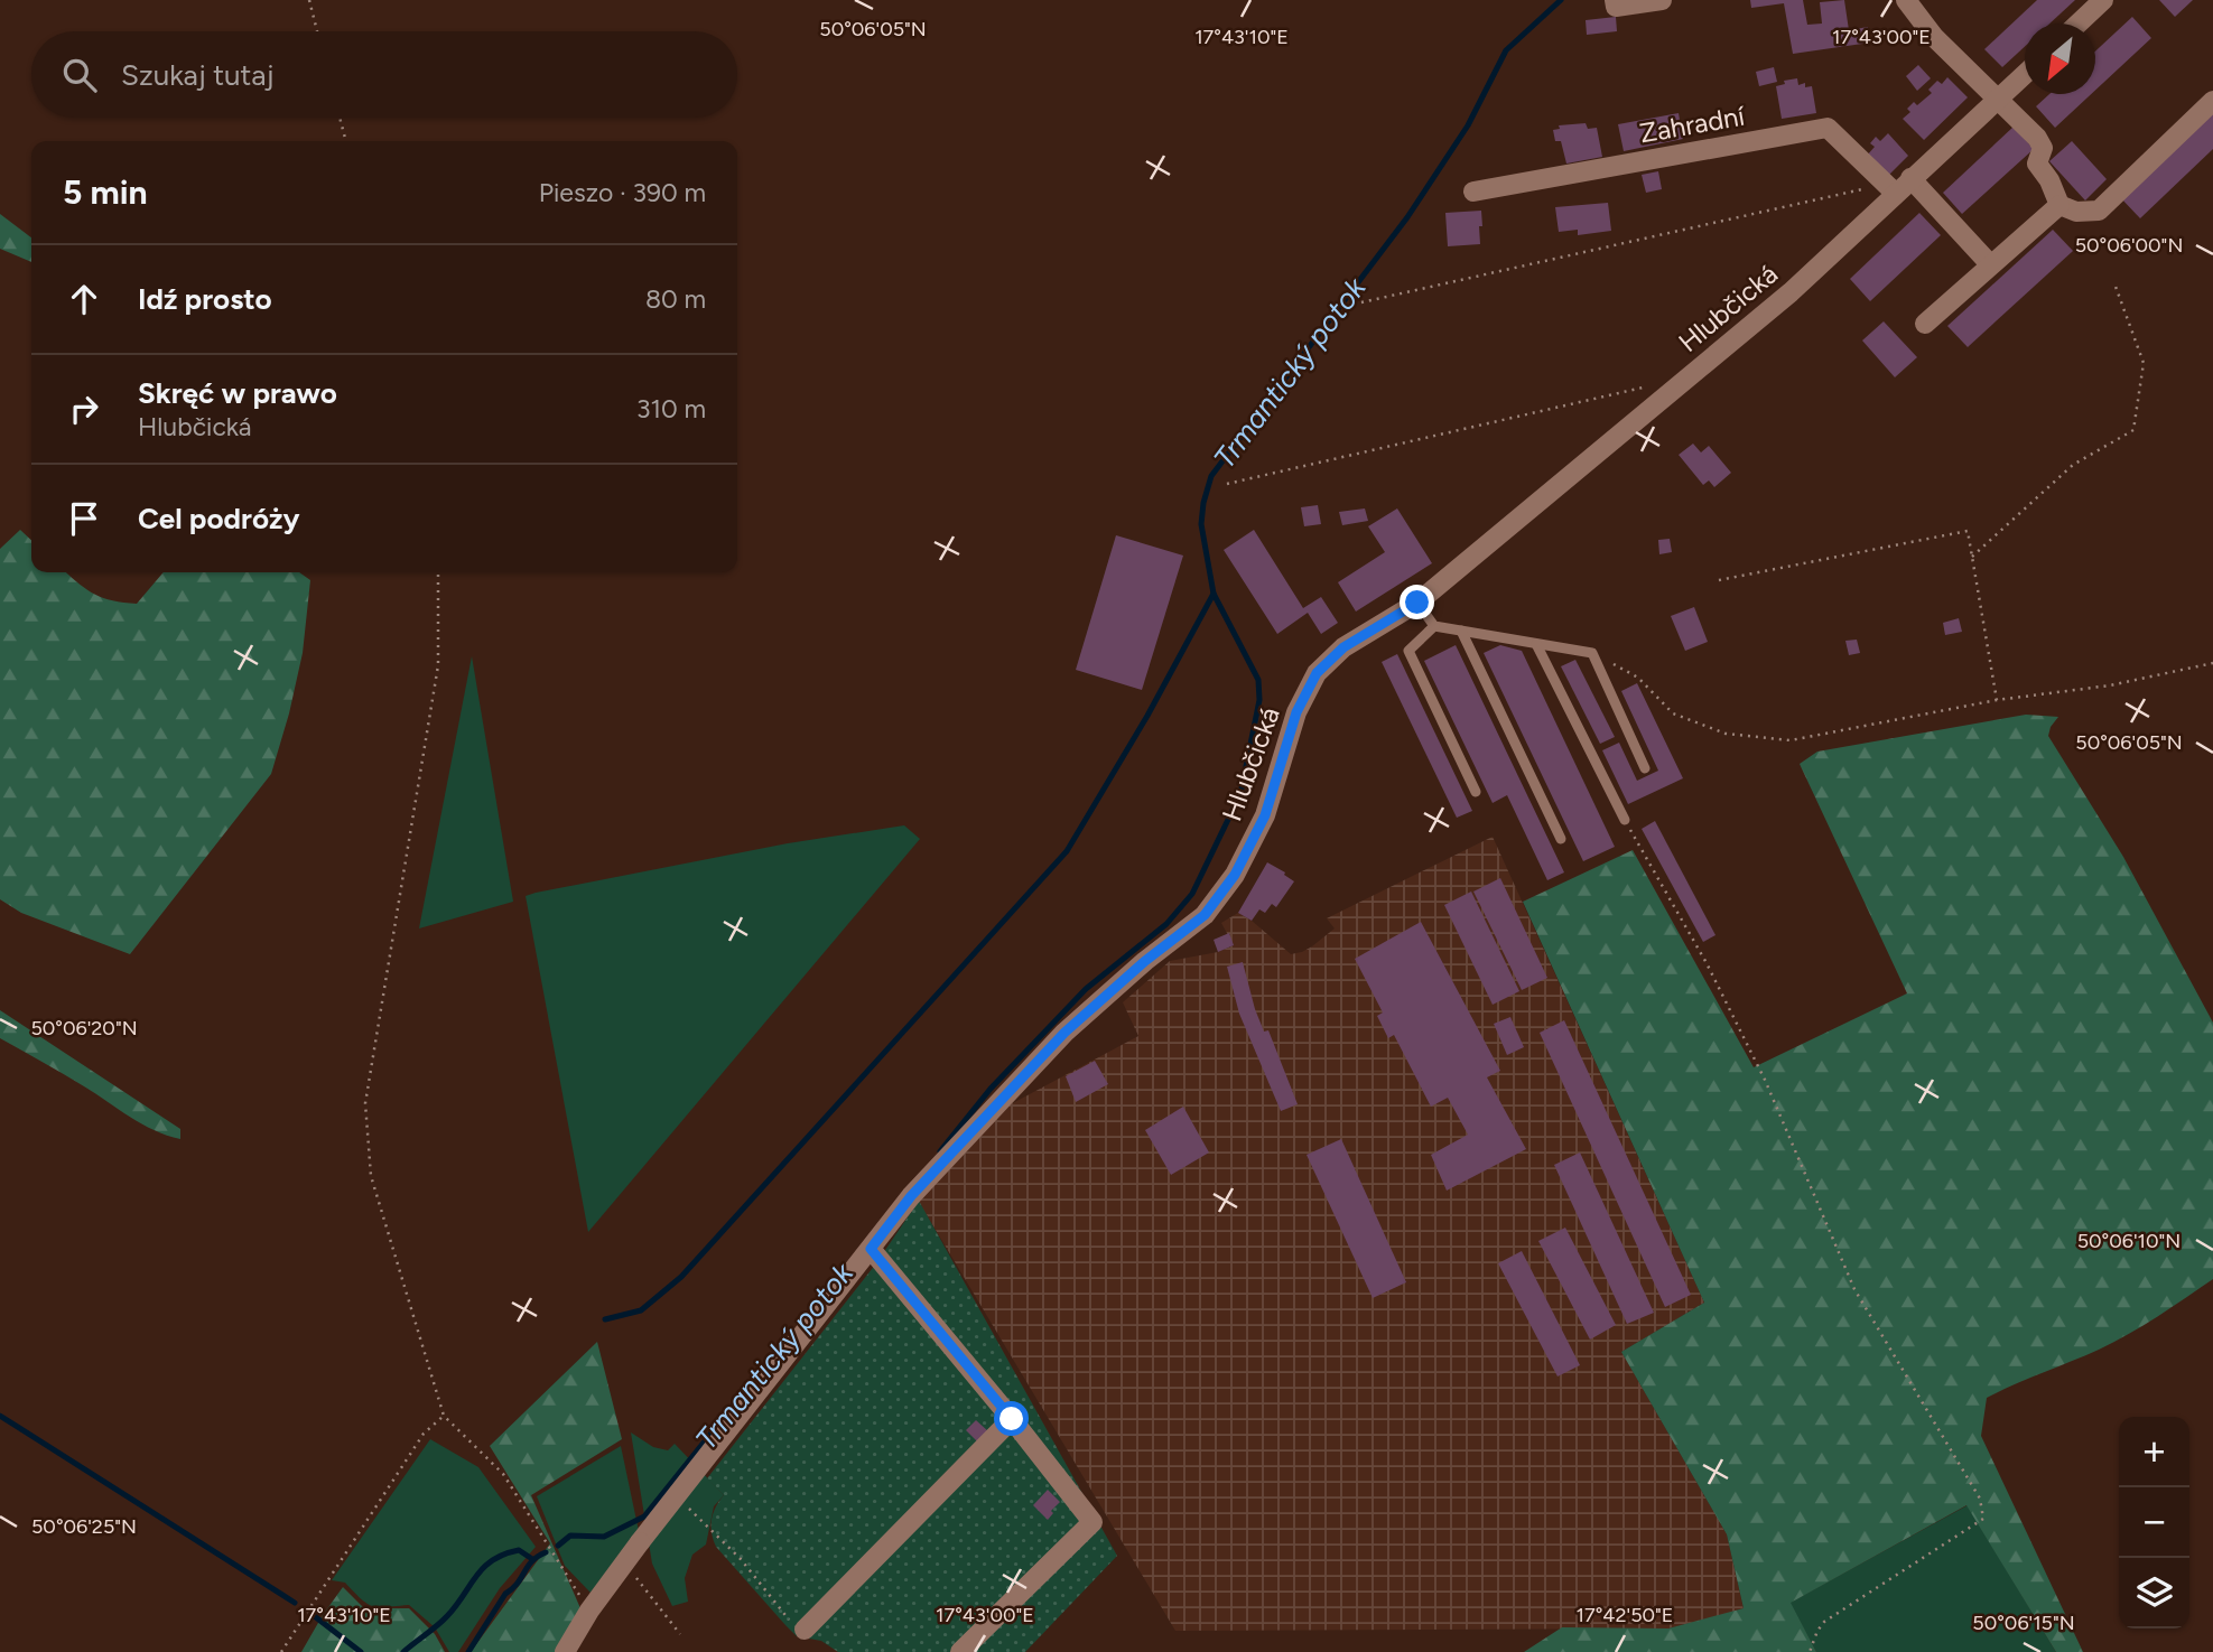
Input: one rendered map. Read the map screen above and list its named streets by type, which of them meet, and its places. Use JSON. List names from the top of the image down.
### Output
{
  "streets": {
    "street": ["Zahradní", "Hlubčická"]
  },
  "crossings": [
    ["Zahradní", "Hlubčická"]
  ],
  "water": ["Trmantický potok"],
  "north": "bottom left",
  "page": {
    "search": "Szukaj tutaj",
    "heading": ["5 min", "Pieszo · 390 m"],
    "list": [
      ["Idź prosto", "80 m"],
      ["Skręć w prawo", "Hlubčická", "310 m"],
      "Cel podróży"
    ],
    "map_buttons": ["+", "−"]
  },
  "coordinates": [
    "50°06'05\"N",
    "17°43'10\"E",
    "17°43'00\"E",
    "50°06'00\"N",
    "50°06'20\"N",
    "50°06'10\"N",
    "50°06'25\"N",
    "17°42'50\"E",
    "50°06'15\"N"
  ]
}
